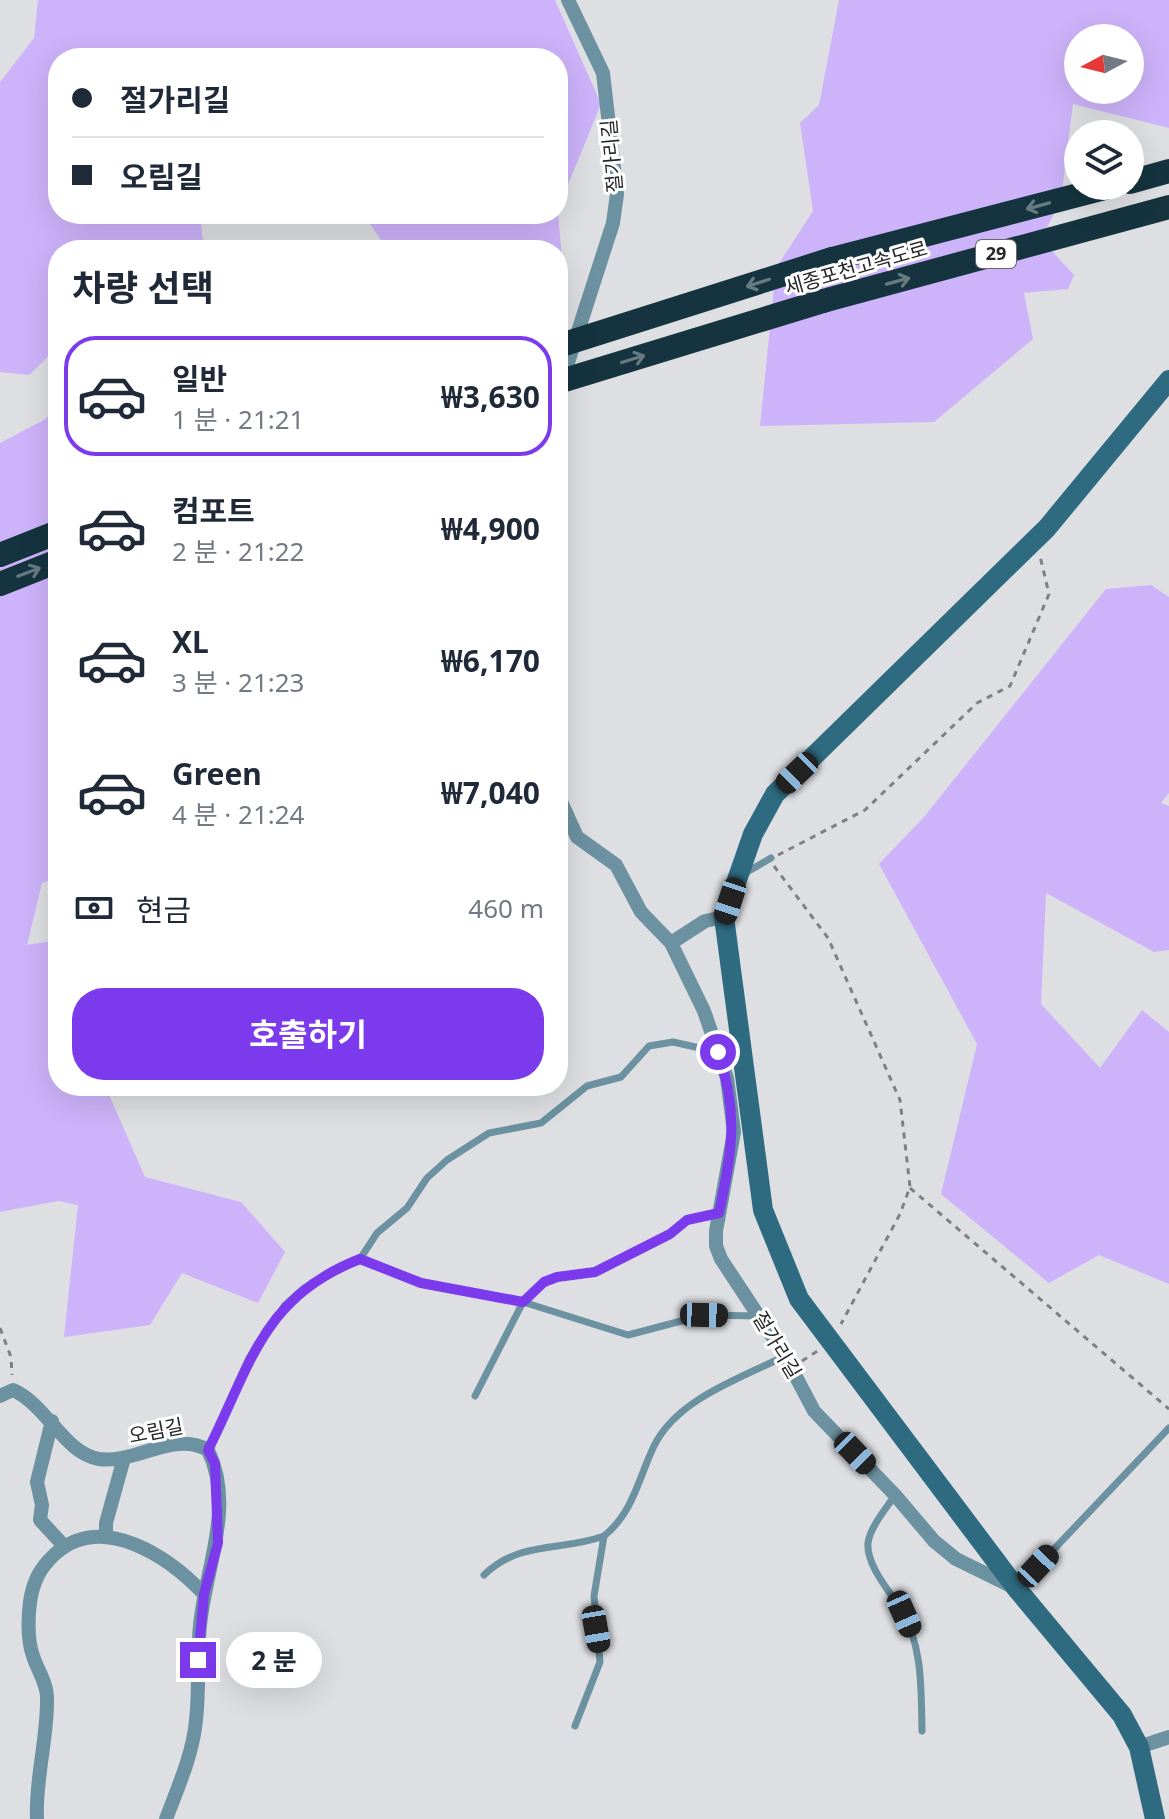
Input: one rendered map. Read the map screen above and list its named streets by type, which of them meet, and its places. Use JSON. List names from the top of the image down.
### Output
{
  "streets": {
    "highway": ["29", "세종포천고속도로"],
    "street": ["절가리길", "오림길"]
  },
  "north": "left",
  "page": {
    "banner": ["절가리길", "오림길"],
    "heading": "차량 선택",
    "list": [
      {
        "name": "일반",
        "note": "1 분 · 21:21",
        "value": "₩3,630"
      },
      {
        "name": "컴포트",
        "note": "2 분 · 21:22",
        "value": "₩4,900"
      },
      {
        "name": "XL",
        "note": "3 분 · 21:23",
        "value": "₩6,170"
      },
      {
        "name": "Green",
        "note": "4 분 · 21:24",
        "value": "₩7,040"
      }
    ],
    "pay": ["현금", "460 m"],
    "buttons": "호출하기",
    "bubble": "2 분"
  }
}
